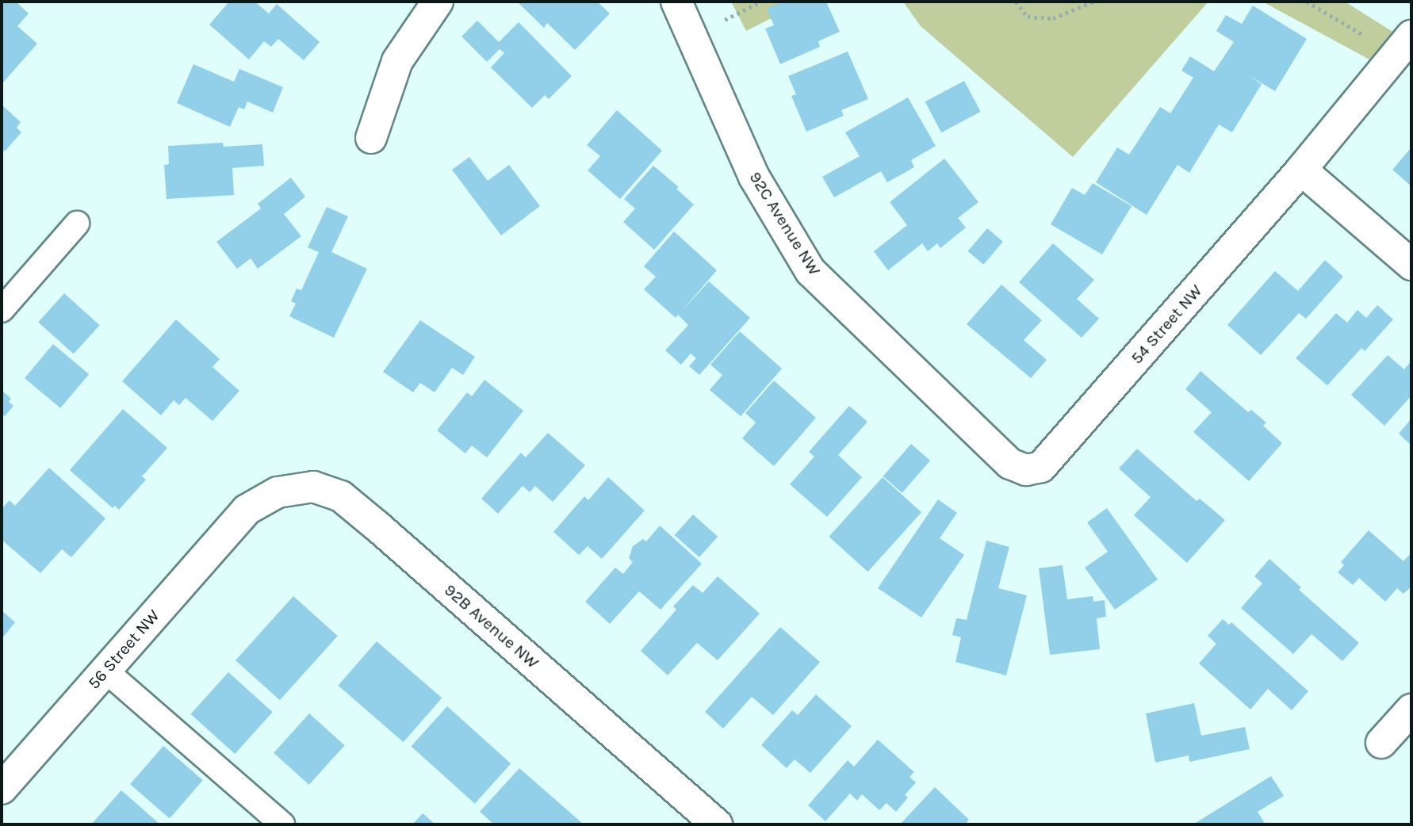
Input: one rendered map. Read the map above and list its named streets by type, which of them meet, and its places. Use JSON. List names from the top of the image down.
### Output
{
  "streets": {
    "street": [
      "92C Avenue NW",
      "54 Street NW",
      "92B Avenue NW",
      "56 Street NW"
    ]
  },
  "crossings": [
    ["92C Avenue NW", "54 Street NW"],
    ["92B Avenue NW", "56 Street NW"]
  ]
}
